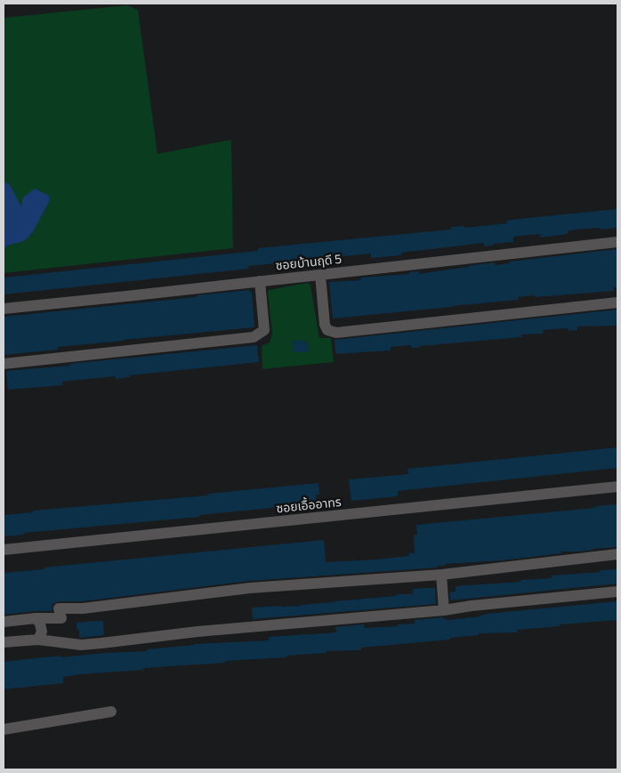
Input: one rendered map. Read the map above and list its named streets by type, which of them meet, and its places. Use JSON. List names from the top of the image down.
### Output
{
  "streets": {
    "street": ["ซอยบ้านฤดี 5", "ซอยเอื้ออาทร"]
  }
}
